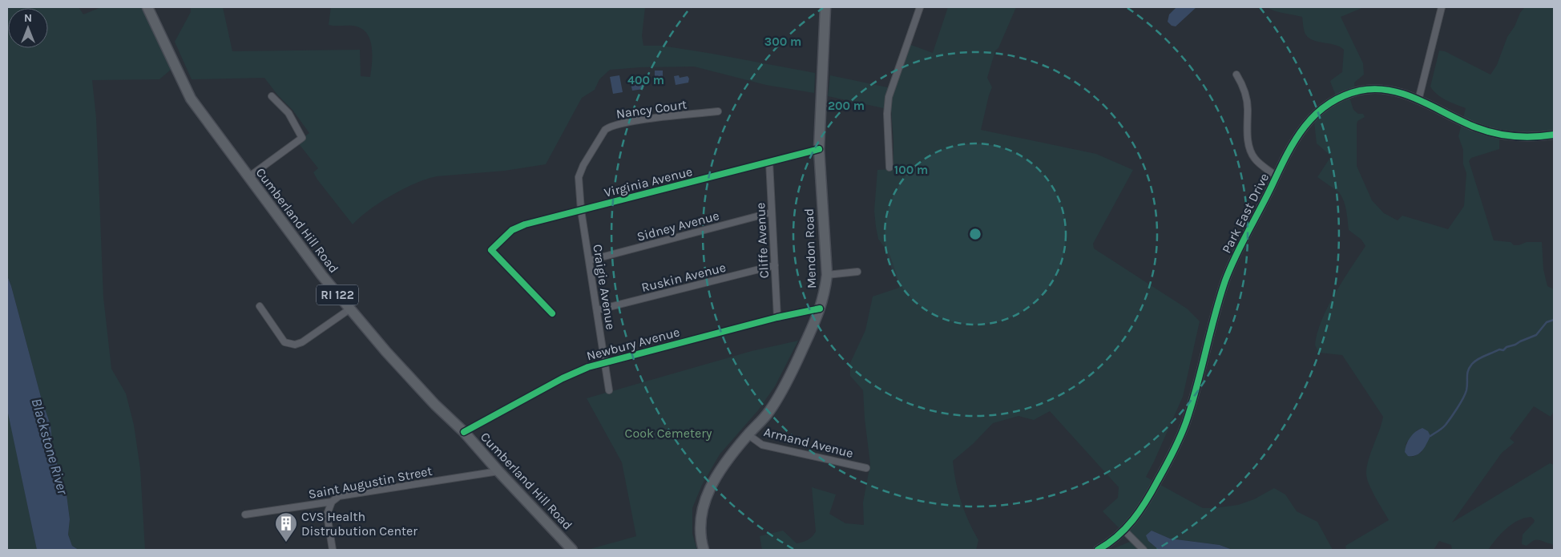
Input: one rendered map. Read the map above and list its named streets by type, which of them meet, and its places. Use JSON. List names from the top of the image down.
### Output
{
  "streets": {
    "main road": ["Cumberland Hill Road", "Mendon Road", "RI 122"],
    "street": [
      "Nancy Court",
      "Virginia Avenue",
      "Park East Drive",
      "Sidney Avenue",
      "Cliffe Avenue",
      "Ruskin Avenue",
      "Craigie Avenue",
      "Newbury Avenue",
      "Armand Avenue",
      "Saint Augustin Street"
    ]
  },
  "crossings": [
    ["Nancy Court", "Virginia Avenue"],
    ["Nancy Court", "Craigie Avenue"],
    ["Virginia Avenue", "Cliffe Avenue"],
    ["Virginia Avenue", "Mendon Road"],
    ["Virginia Avenue", "Craigie Avenue"],
    ["Cumberland Hill Road", "Newbury Avenue"],
    ["Cumberland Hill Road", "Saint Augustin Street"],
    ["Sidney Avenue", "Cliffe Avenue"],
    ["Sidney Avenue", "Craigie Avenue"],
    ["Cliffe Avenue", "Ruskin Avenue"],
    ["Cliffe Avenue", "Newbury Avenue"],
    ["Mendon Road", "Newbury Avenue"],
    ["Mendon Road", "Armand Avenue"],
    ["Ruskin Avenue", "Craigie Avenue"],
    ["Craigie Avenue", "Newbury Avenue"]
  ],
  "water": ["Blackstone River"],
  "parks": ["Cook Cemetery"],
  "places": {
    "building": ["CVS Health Distrubution Center"]
  },
  "north": "top",
  "rings": [
    "300 m",
    "400 m",
    "200 m",
    "100 m"
  ]
}
